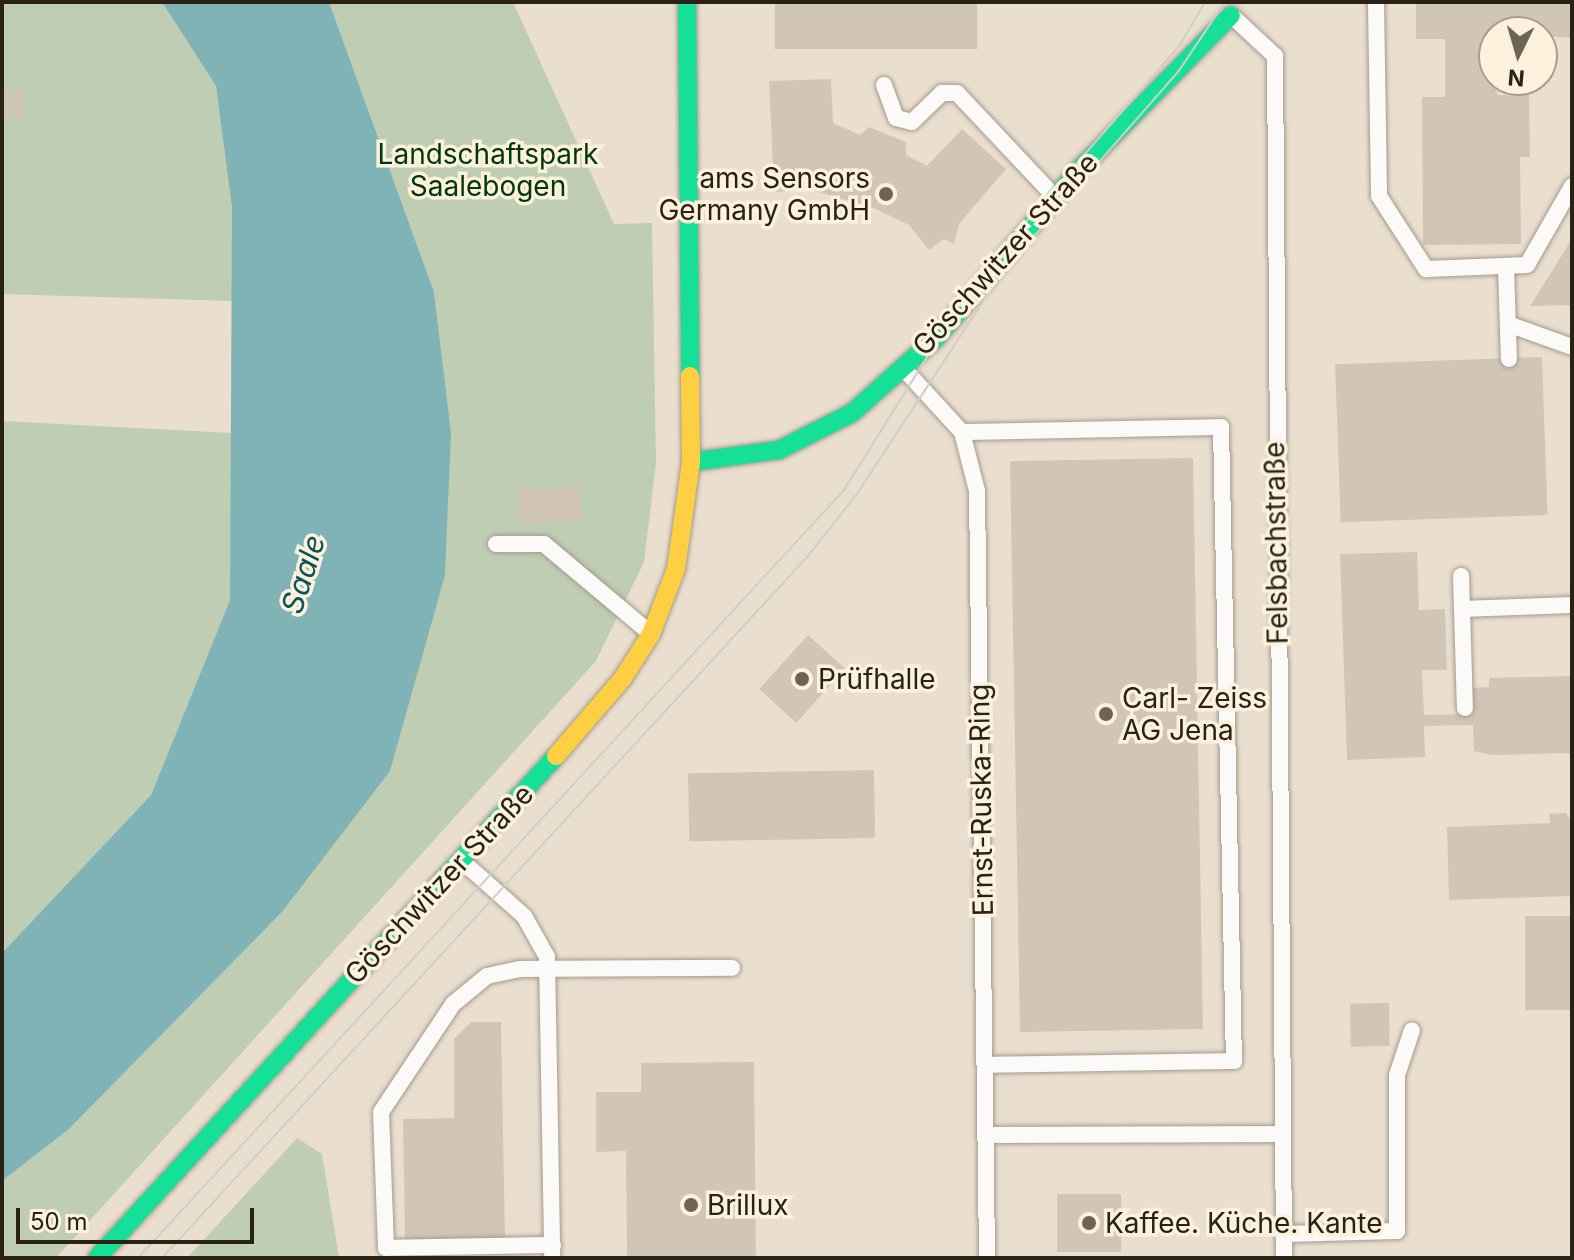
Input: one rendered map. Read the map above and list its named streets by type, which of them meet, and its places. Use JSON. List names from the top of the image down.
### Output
{
  "streets": {
    "main road": ["Göschwitzer Straße"],
    "lane": ["Felsbachstraße", "Ernst-Ruska-Ring"]
  },
  "crossings": [
    ["Göschwitzer Straße", "Felsbachstraße"],
    ["Göschwitzer Straße", "Ernst-Ruska-Ring"]
  ],
  "water": ["Saale"],
  "parks": ["Landschaftspark Saalebogen"],
  "places": [
    "ams Sensors Germany GmbH",
    "Prüfhalle",
    "Carl- Zeiss AG Jena",
    "Brillux",
    "Kaffee. Küche. Kante"
  ],
  "scale_bar": "50 m",
  "north": "bottom"
}
